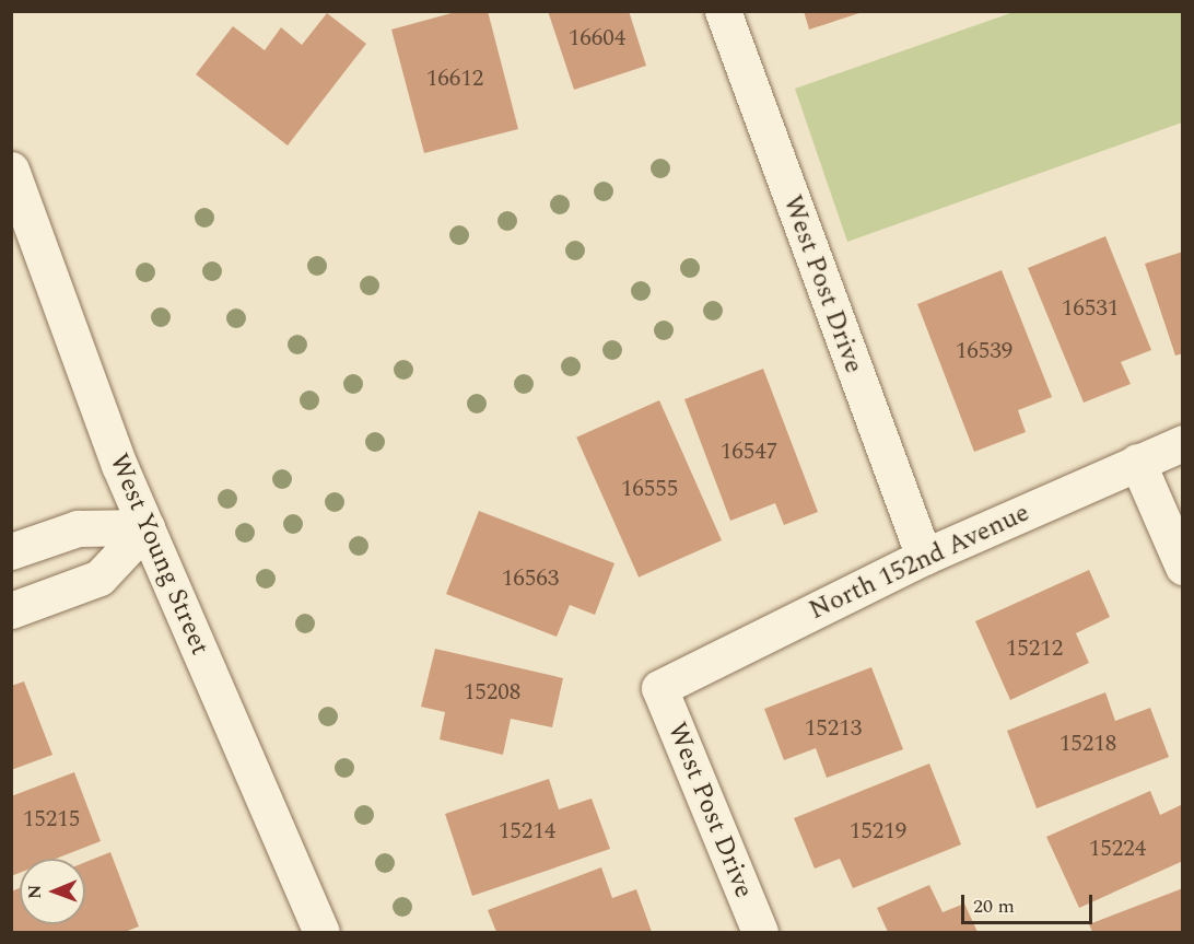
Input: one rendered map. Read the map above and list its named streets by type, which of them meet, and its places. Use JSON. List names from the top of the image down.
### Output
{
  "streets": {
    "street": ["West Post Drive", "West Young Street", "North 152nd Avenue"]
  },
  "crossings": [
    ["West Post Drive", "North 152nd Avenue"]
  ],
  "house_numbers": [
    "16604",
    "16612",
    "16531",
    "16539",
    "16547",
    "16555",
    "16563",
    "15212",
    "15208",
    "15213",
    "15218",
    "15215",
    "15214",
    "15219",
    "15224"
  ],
  "scale_bar": "20 m",
  "north": "left"
}
